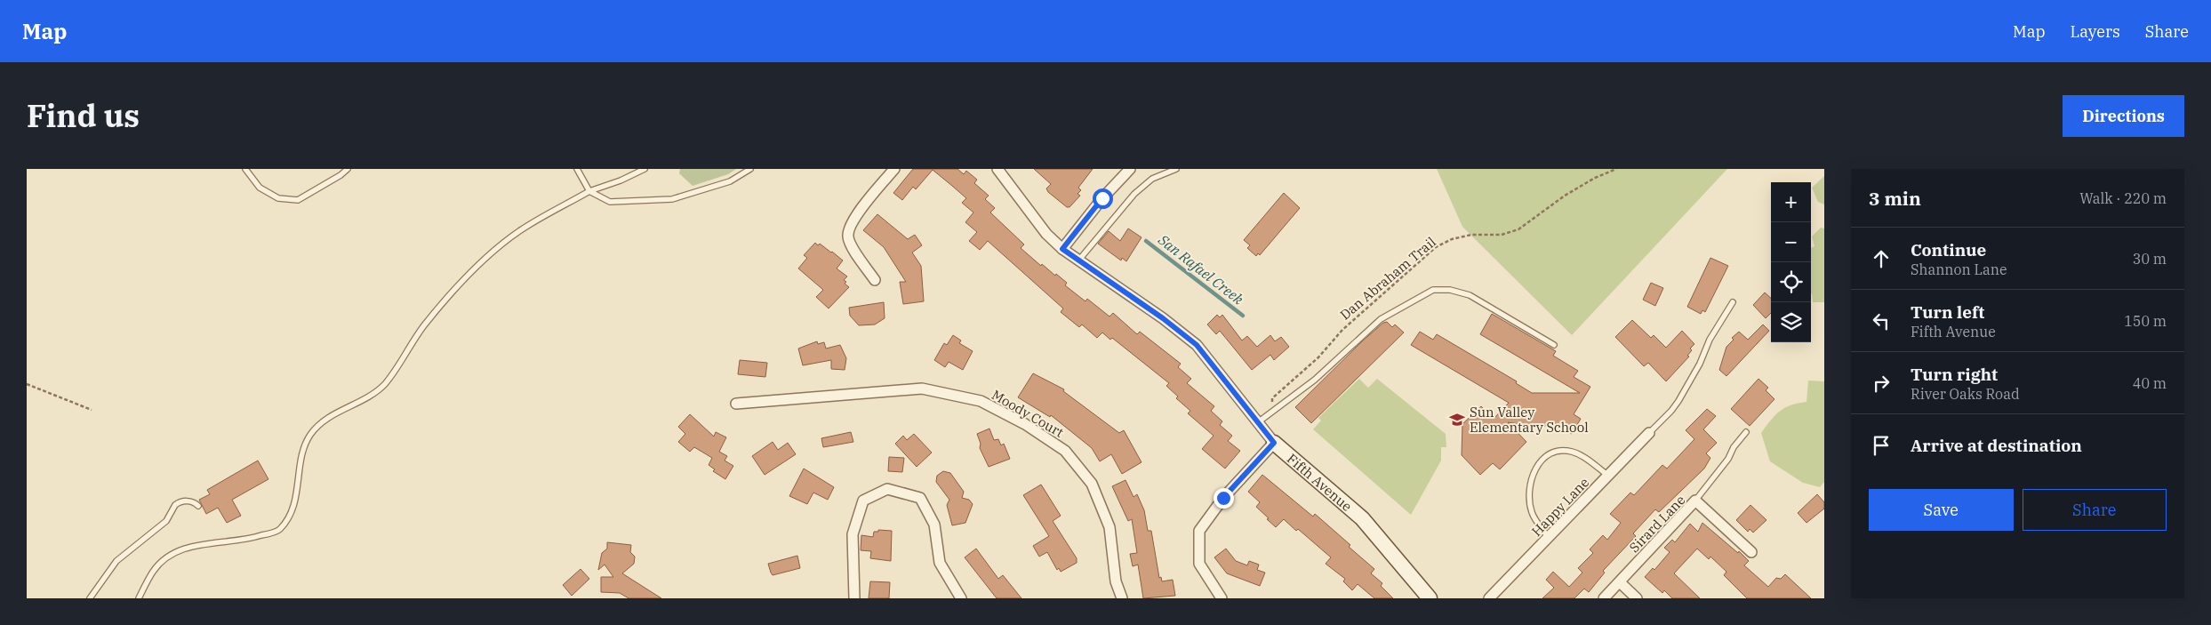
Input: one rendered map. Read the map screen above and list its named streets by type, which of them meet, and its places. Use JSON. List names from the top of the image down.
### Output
{
  "streets": {
    "street": [
      "Moody Court",
      "Fifth Avenue",
      "Happy Lane",
      "Sirard Lane"
    ],
    "path": ["Dan Abraham Trail"]
  },
  "water": ["San Rafael Creek"],
  "places": {
    "school or university": ["Sun Valley Elementary School"]
  },
  "page": {
    "header": "Map",
    "nav": ["Map", "Layers", "Share"],
    "title": "Find us",
    "buttons": [
      "Directions",
      ["Save", "Share"]
    ],
    "heading": ["3 min", "Walk · 220 m"],
    "map_buttons": ["+", "−"],
    "list": [
      ["Continue", "Shannon Lane", "30 m"],
      ["Turn left", "Fifth Avenue", "150 m"],
      ["Turn right", "River Oaks Road", "40 m"],
      "Arrive at destination"
    ]
  }
}
